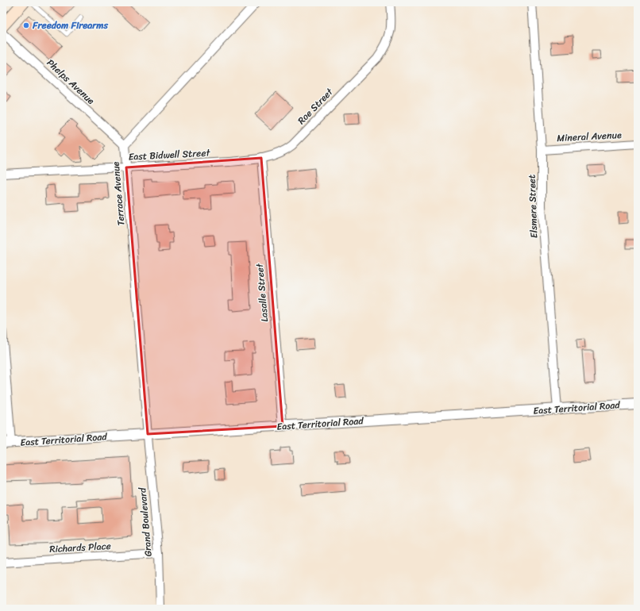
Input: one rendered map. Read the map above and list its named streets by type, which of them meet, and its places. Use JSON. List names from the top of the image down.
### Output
{
  "streets": {
    "street": [
      "Phelps Avenue",
      "Roe Street",
      "Mineral Avenue",
      "East Bidwell Street",
      "Terrace Avenue",
      "Elsmere Street",
      "Lasalle Street",
      "East Territorial Road",
      "Grand Boulevard",
      "Richards Place"
    ]
  },
  "crossings": [
    ["Phelps Avenue", "Terrace Avenue"],
    ["Roe Street", "East Bidwell Street"],
    ["Roe Street", "Lasalle Street"],
    ["Mineral Avenue", "Elsmere Street"],
    ["East Bidwell Street", "Terrace Avenue"],
    ["East Bidwell Street", "Lasalle Street"],
    ["Terrace Avenue", "East Territorial Road"],
    ["Terrace Avenue", "Grand Boulevard"],
    ["Elsmere Street", "East Territorial Road"],
    ["Lasalle Street", "East Territorial Road"],
    ["East Territorial Road", "Grand Boulevard"],
    ["Grand Boulevard", "Richards Place"]
  ],
  "places": ["Freedom Firearms"]
}
